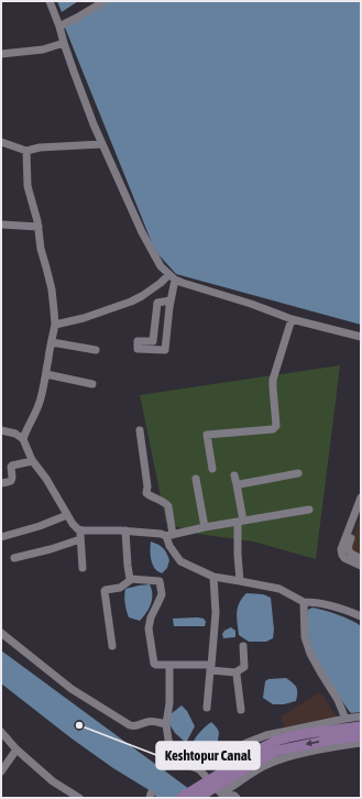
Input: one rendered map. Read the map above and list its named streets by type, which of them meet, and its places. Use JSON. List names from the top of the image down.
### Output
{
  "places": ["Keshtopur Canal"]
}
